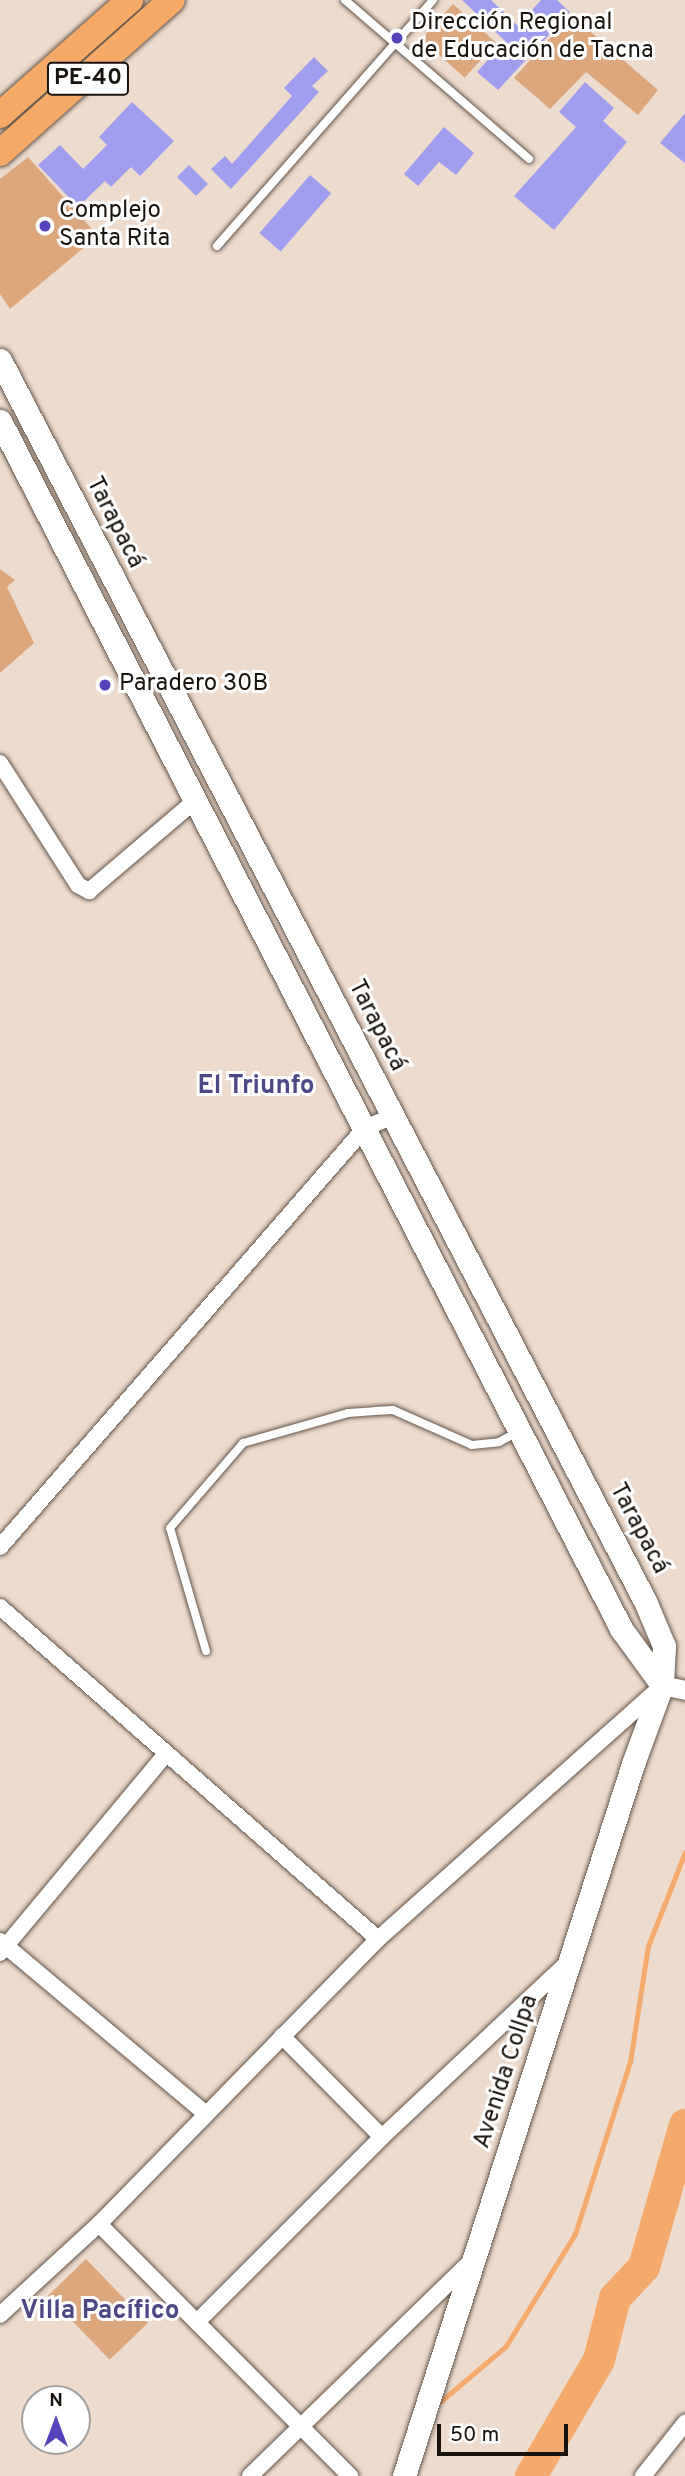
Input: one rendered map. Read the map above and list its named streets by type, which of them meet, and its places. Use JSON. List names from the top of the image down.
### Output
{
  "streets": {
    "highway": ["PE-40"],
    "main road": ["Tarapacá", "Avenida Collpa"]
  },
  "crossings": [
    ["Tarapacá", "Avenida Collpa"]
  ],
  "districts": ["El Triunfo", "Villa Pacífico"],
  "places": ["Dirección Regional de Educación de Tacna", "Complejo Santa Rita", "Paradero 30B"],
  "scale_bar": "50 m",
  "north": "top"
}
